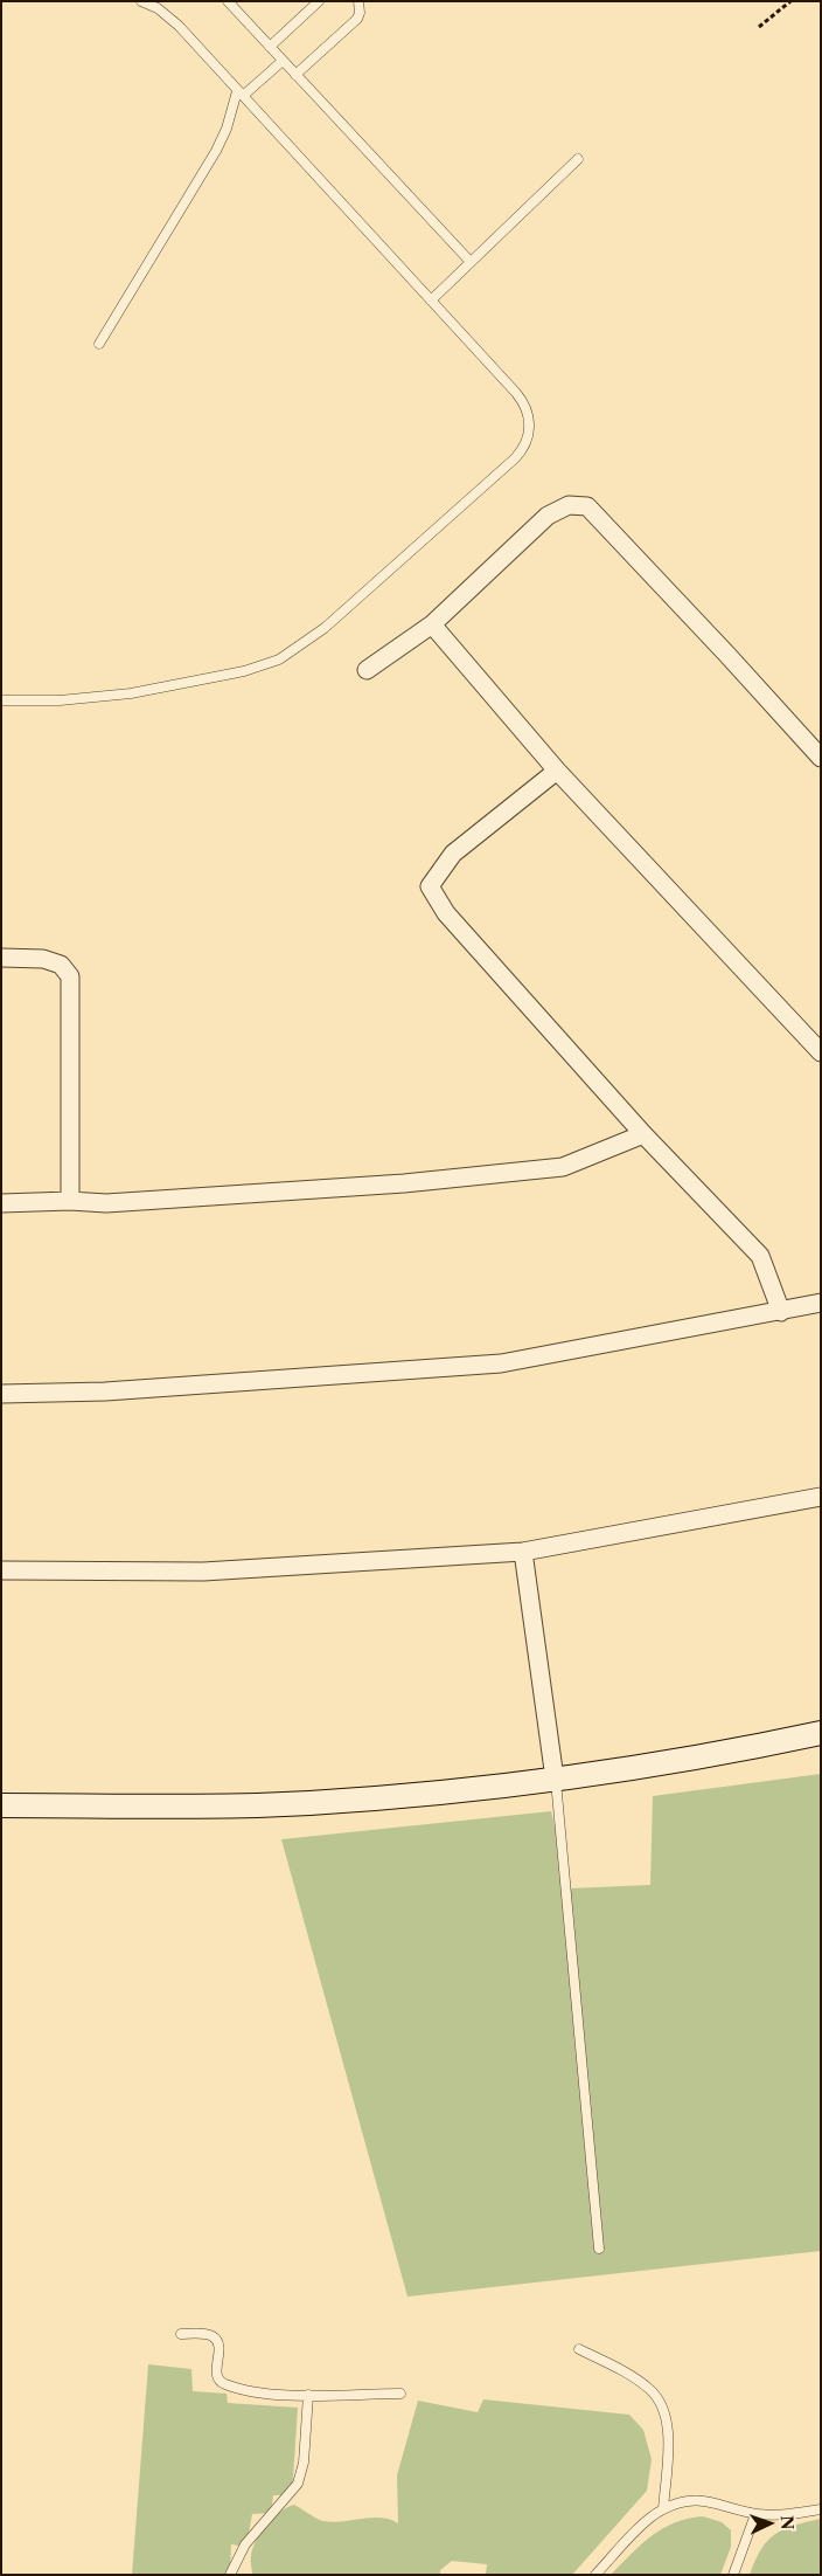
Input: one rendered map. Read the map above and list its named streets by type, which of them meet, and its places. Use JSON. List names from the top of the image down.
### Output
{
  "north": "right"
}
